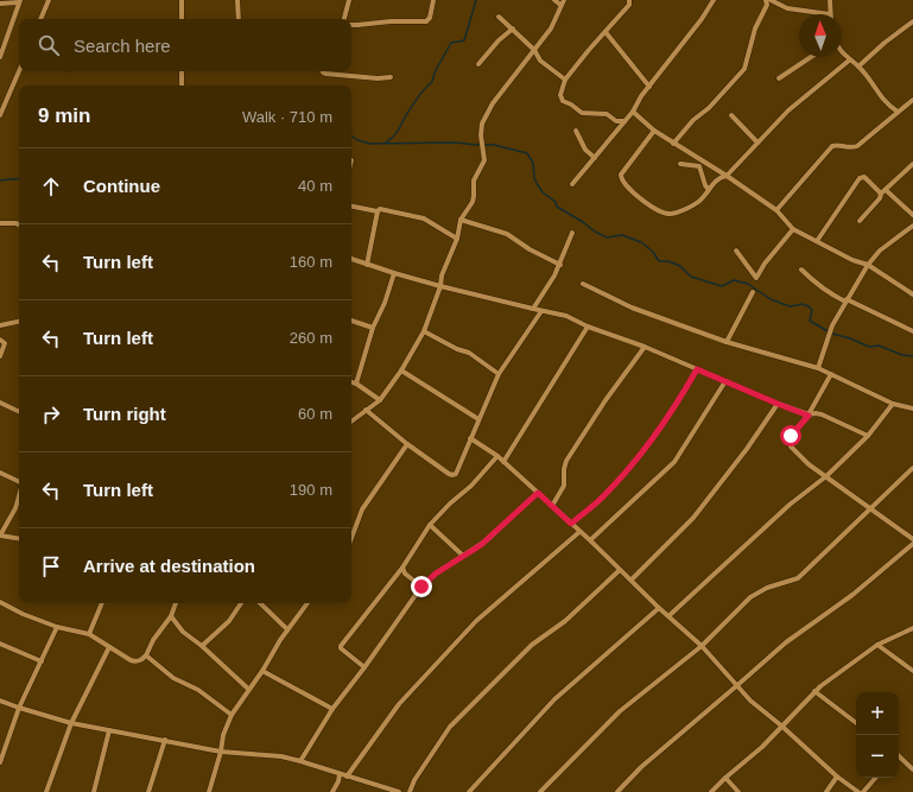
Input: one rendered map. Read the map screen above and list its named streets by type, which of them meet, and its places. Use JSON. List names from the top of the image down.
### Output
{
  "north": "top",
  "page": {
    "search": "Search here",
    "heading": ["9 min", "Walk · 710 m"],
    "list": [
      ["Continue", "40 m"],
      ["Turn left", "160 m"],
      ["Turn left", "260 m"],
      ["Turn right", "60 m"],
      ["Turn left", "190 m"],
      "Arrive at destination"
    ],
    "map_buttons": ["+", "−"]
  }
}
